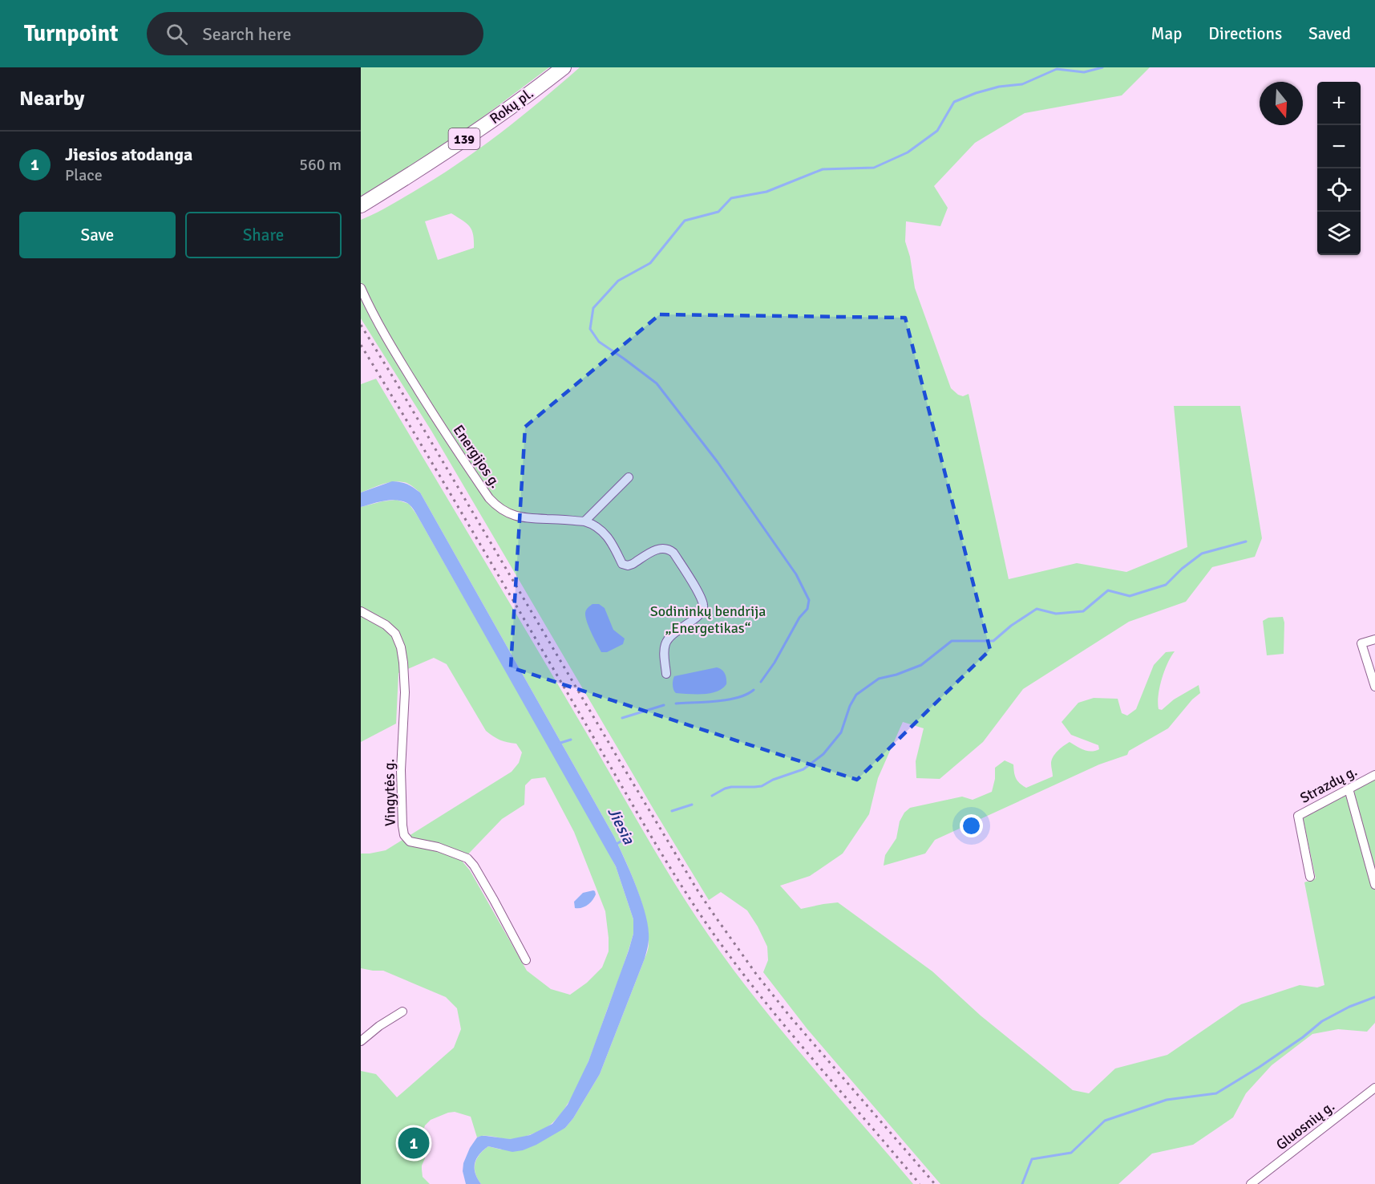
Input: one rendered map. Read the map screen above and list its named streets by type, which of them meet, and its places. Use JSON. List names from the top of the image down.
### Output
{
  "streets": {
    "main road": ["Rokų pl.", "139"],
    "street": [
      "Energijos g.",
      "Strazdų g.",
      "Vingytės g.",
      "Gluosnių g."
    ]
  },
  "water": ["Jiesia"],
  "parks": ["Sodininkų bendrija „Energetikas“"],
  "north": "bottom",
  "page": {
    "header": "Turnpoint",
    "search": "Search here",
    "nav": ["Map", "Directions", "Saved"],
    "heading": "Nearby",
    "map_buttons": ["+", "−"],
    "list": [
      {
        "mark": "1",
        "name": "Jiesios atodanga",
        "note": "Place",
        "value": "560 m"
      }
    ],
    "buttons": ["Save", "Share"],
    "pins": "1"
  }
}
